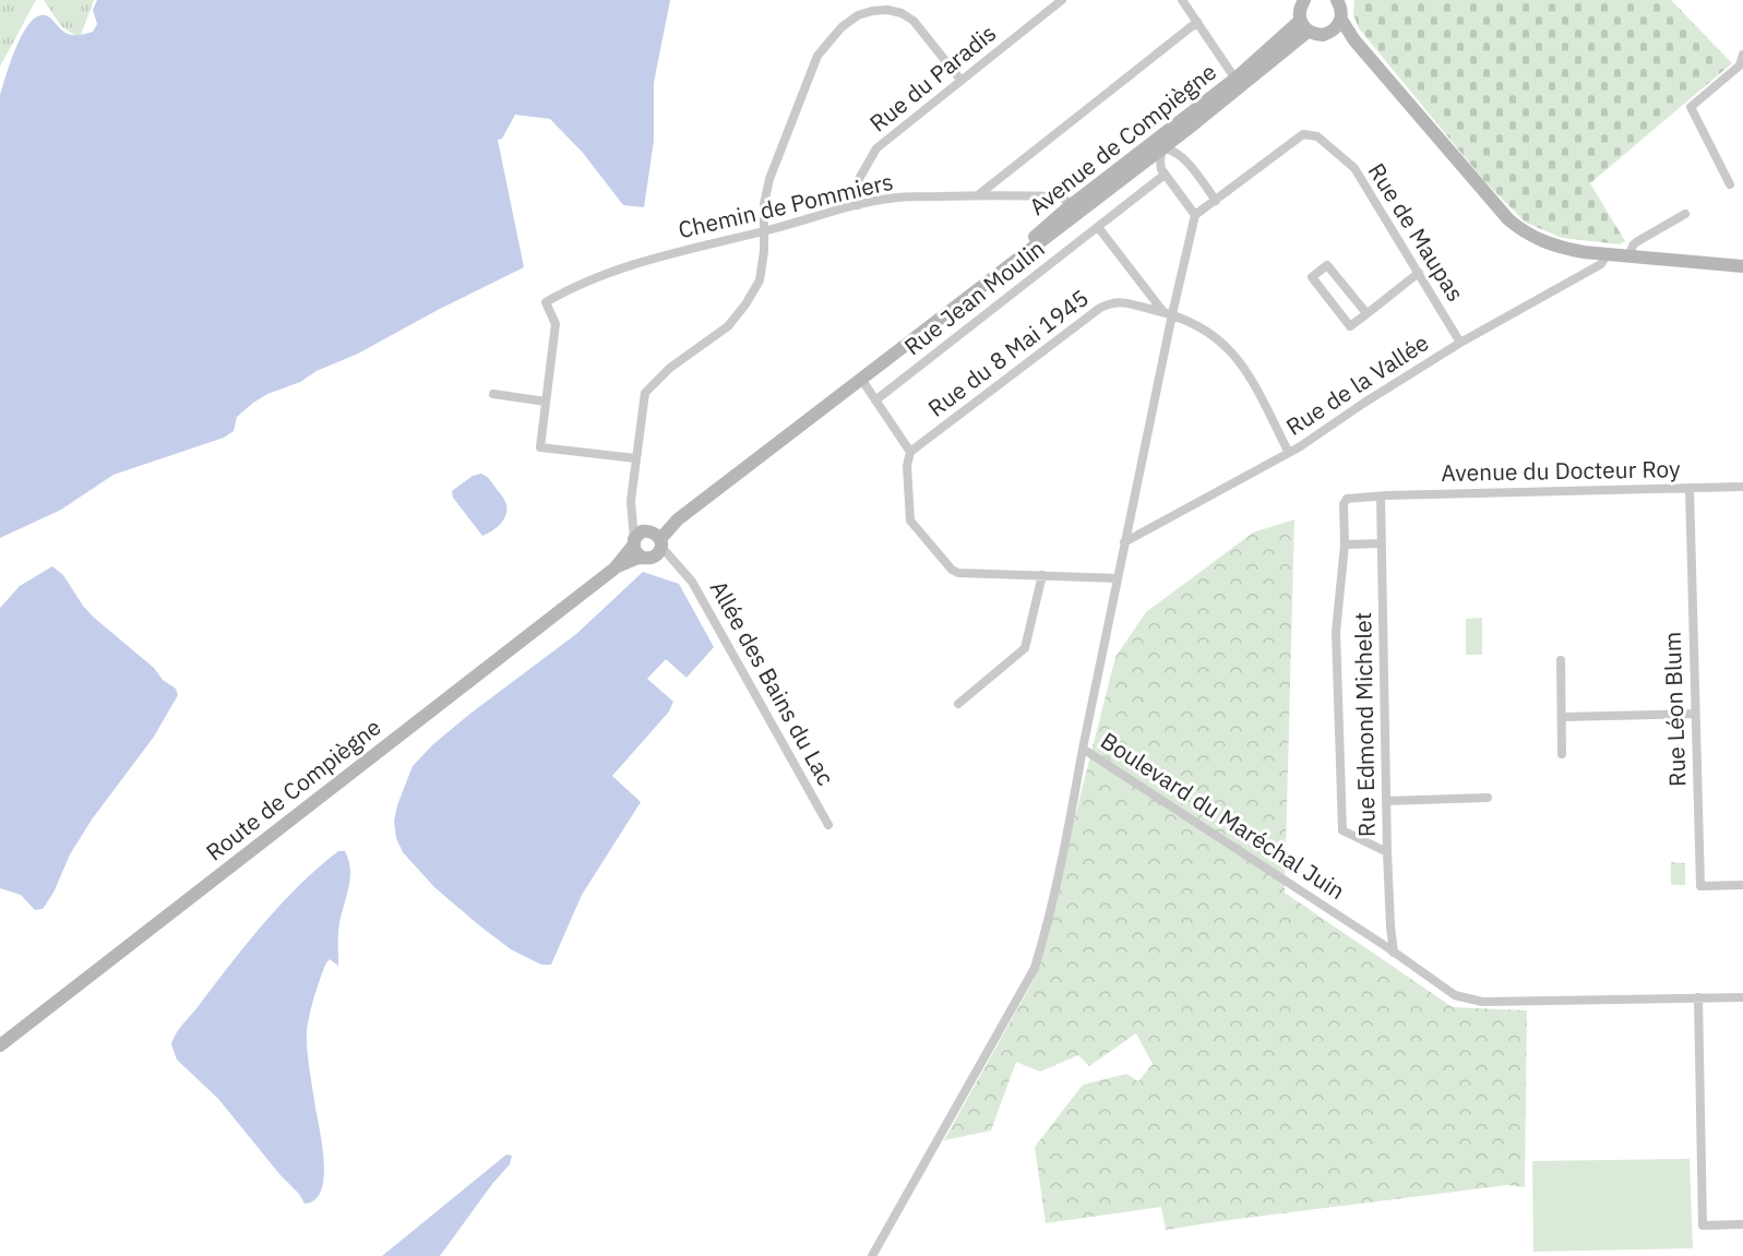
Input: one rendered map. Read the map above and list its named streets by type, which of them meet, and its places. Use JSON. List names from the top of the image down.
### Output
{
  "streets": {
    "main road": ["Avenue de Compiègne", "Route de Compiègne"],
    "street": [
      "Rue du Paradis",
      "Chemin de Pommiers",
      "Rue de Maupas",
      "Rue Jean Moulin",
      "Rue du 8 Mai 1945",
      "Rue de la Vallée",
      "Avenue du Docteur Roy",
      "Allée des Bains du Lac",
      "Rue Léon Blum",
      "Rue Edmond Michelet",
      "Boulevard du Maréchal Juin"
    ]
  },
  "crossings": [
    ["Rue du Paradis", "Chemin de Pommiers"],
    ["Avenue de Compiègne", "Chemin de Pommiers"],
    ["Avenue de Compiègne", "Allée des Bains du Lac"],
    ["Avenue de Compiègne", "Route de Compiègne"],
    ["Rue de Maupas", "Rue de la Vallée"],
    ["Rue de Maupas", "Boulevard du Maréchal Juin"],
    ["Rue du 8 Mai 1945", "Rue de la Vallée"],
    ["Rue du 8 Mai 1945", "Boulevard du Maréchal Juin"],
    ["Rue de la Vallée", "Boulevard du Maréchal Juin"],
    ["Avenue du Docteur Roy", "Rue Léon Blum"],
    ["Avenue du Docteur Roy", "Rue Edmond Michelet"],
    ["Rue Edmond Michelet", "Boulevard du Maréchal Juin"]
  ]
}
